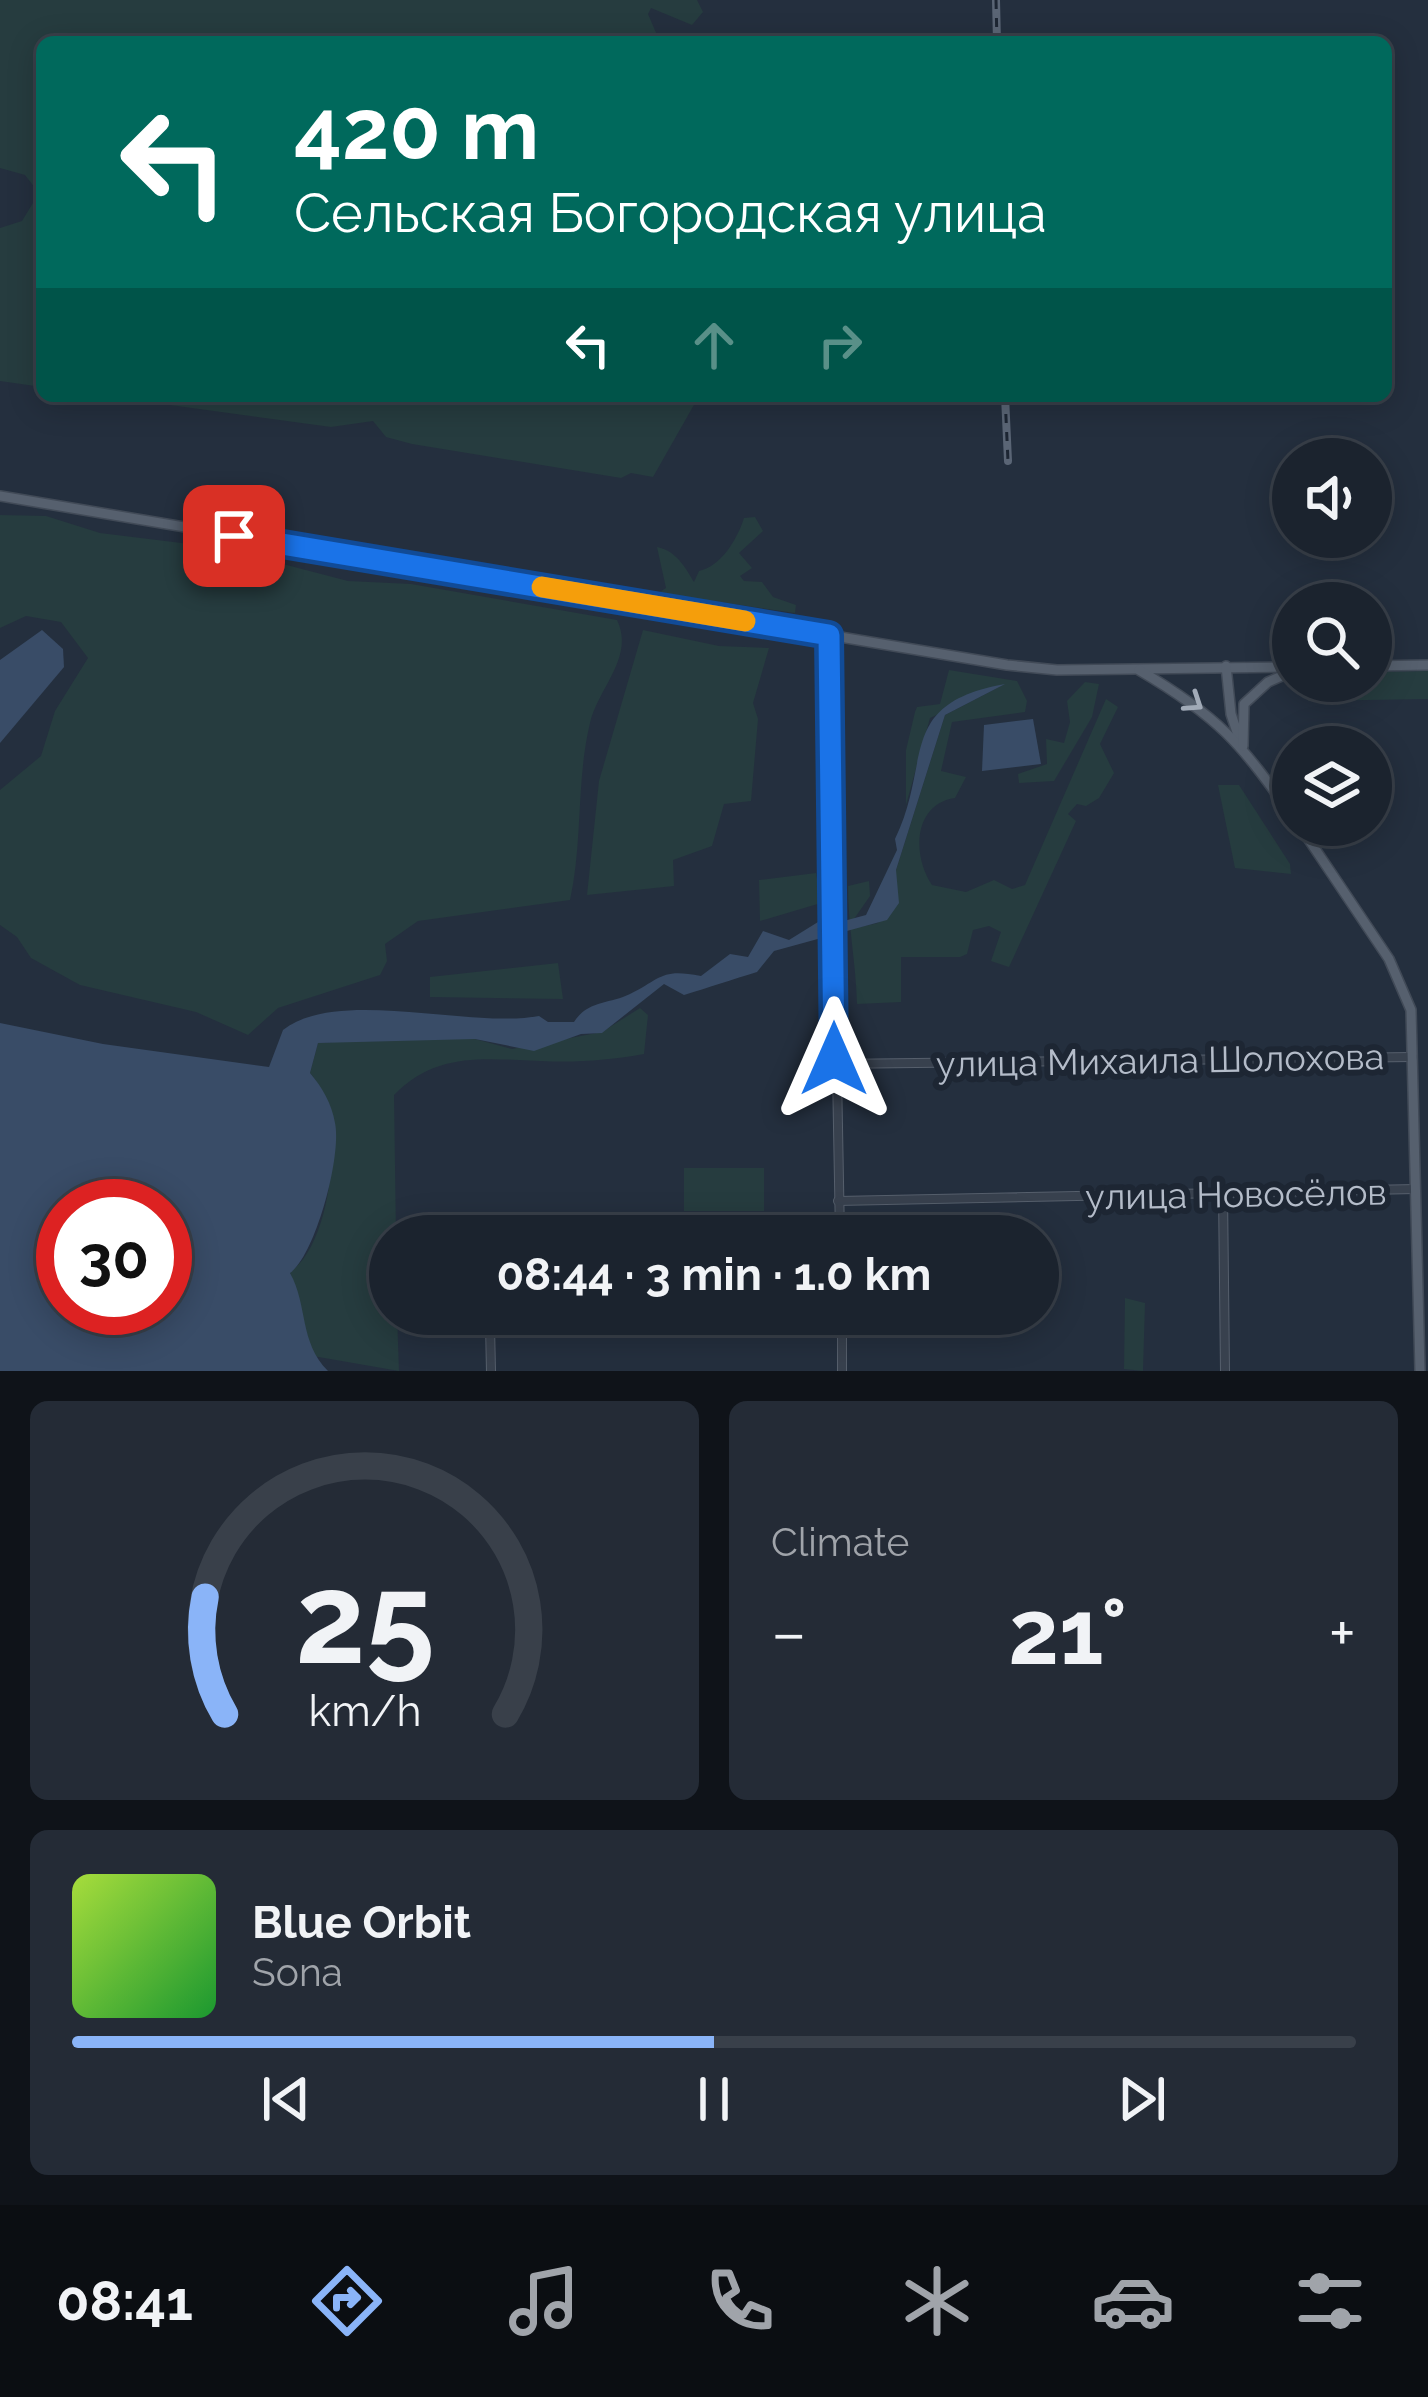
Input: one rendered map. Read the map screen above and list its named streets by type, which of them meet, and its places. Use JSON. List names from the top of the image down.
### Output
{
  "streets": {
    "street": ["улица Михаила Шолохова", "улица Новосёлов"]
  },
  "page": {
    "turn": ["420 m", "Сельская Богородская улица"],
    "limit": "30",
    "trip": "08:44 · 3 min · 1.0 km",
    "tile": "Climate",
    "heat": ["−", "21°", "+"],
    "song": ["Blue Orbit", "Sona"],
    "tabs": "08:41",
    "gauge": ["25", "km/h"]
  }
}
